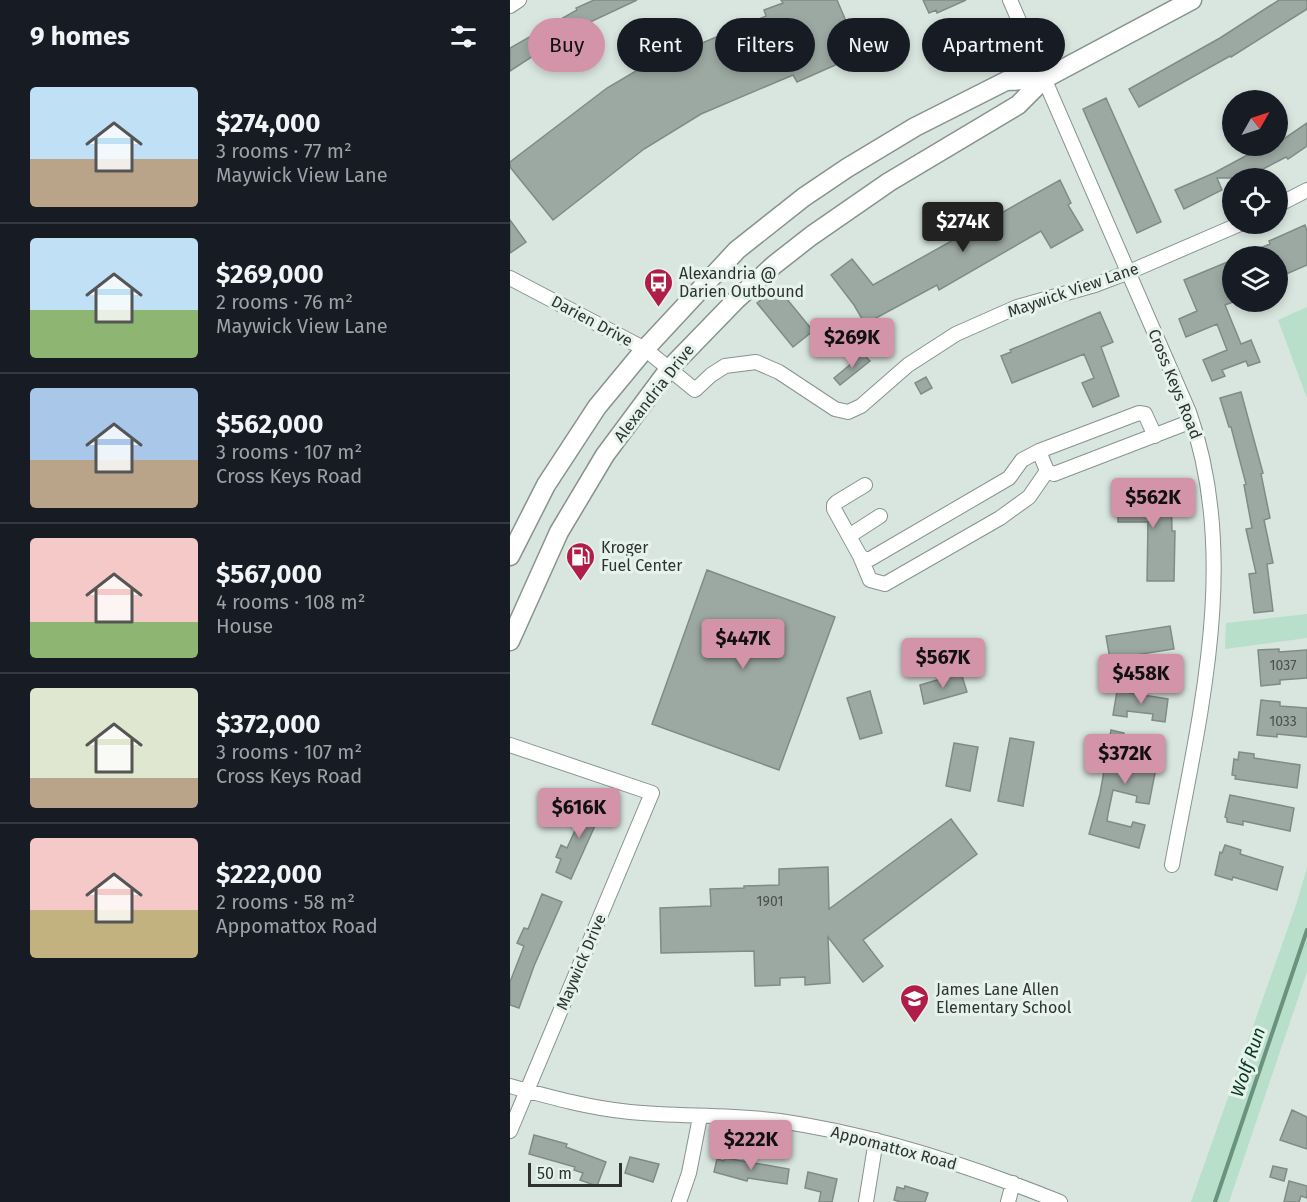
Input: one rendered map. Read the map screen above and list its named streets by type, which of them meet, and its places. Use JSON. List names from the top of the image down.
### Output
{
  "streets": {
    "main road": ["Alexandria Drive"],
    "street": [
      "Maywick View Lane",
      "Darien Drive",
      "Cross Keys Road",
      "Maywick Drive",
      "Appomattox Road"
    ]
  },
  "crossings": [
    ["Maywick View Lane", "Darien Drive"],
    ["Maywick View Lane", "Cross Keys Road"],
    ["Maywick View Lane", "Alexandria Drive"],
    ["Darien Drive", "Alexandria Drive"],
    ["Cross Keys Road", "Alexandria Drive"],
    ["Maywick Drive", "Appomattox Road"]
  ],
  "water": ["Wolf Run"],
  "places": {
    "bus stop": ["Alexandria @ Darien Outbound"],
    "fuel station": ["Kroger Fuel Center"],
    "school or university": ["James Lane Allen Elementary School"]
  },
  "house_numbers": ["1037", "1033", "1901"],
  "scale_bar": "50 m",
  "north": "top right",
  "page": {
    "heading": "9 homes",
    "chip": [
      "Buy",
      "Rent",
      "Filters",
      "New",
      "Apartment"
    ],
    "list": [
      {
        "name": "$274,000",
        "note": "3 rooms · 77 m² · Maywick View Lane"
      },
      {
        "name": "$269,000",
        "note": "2 rooms · 76 m² · Maywick View Lane"
      },
      {
        "name": "$562,000",
        "note": "3 rooms · 107 m² · Cross Keys Road"
      },
      {
        "name": "$567,000",
        "note": "4 rooms · 108 m² · House"
      },
      {
        "name": "$372,000",
        "note": "3 rooms · 107 m² · Cross Keys Road"
      },
      {
        "name": "$222,000",
        "note": "2 rooms · 58 m² · Appomattox Road"
      }
    ],
    "price": [
      "$274K",
      "$269K",
      "$562K",
      "$447K",
      "$567K",
      "$458K",
      "$372K",
      "$616K",
      "$222K"
    ],
    "scale": "50 m"
  }
}
